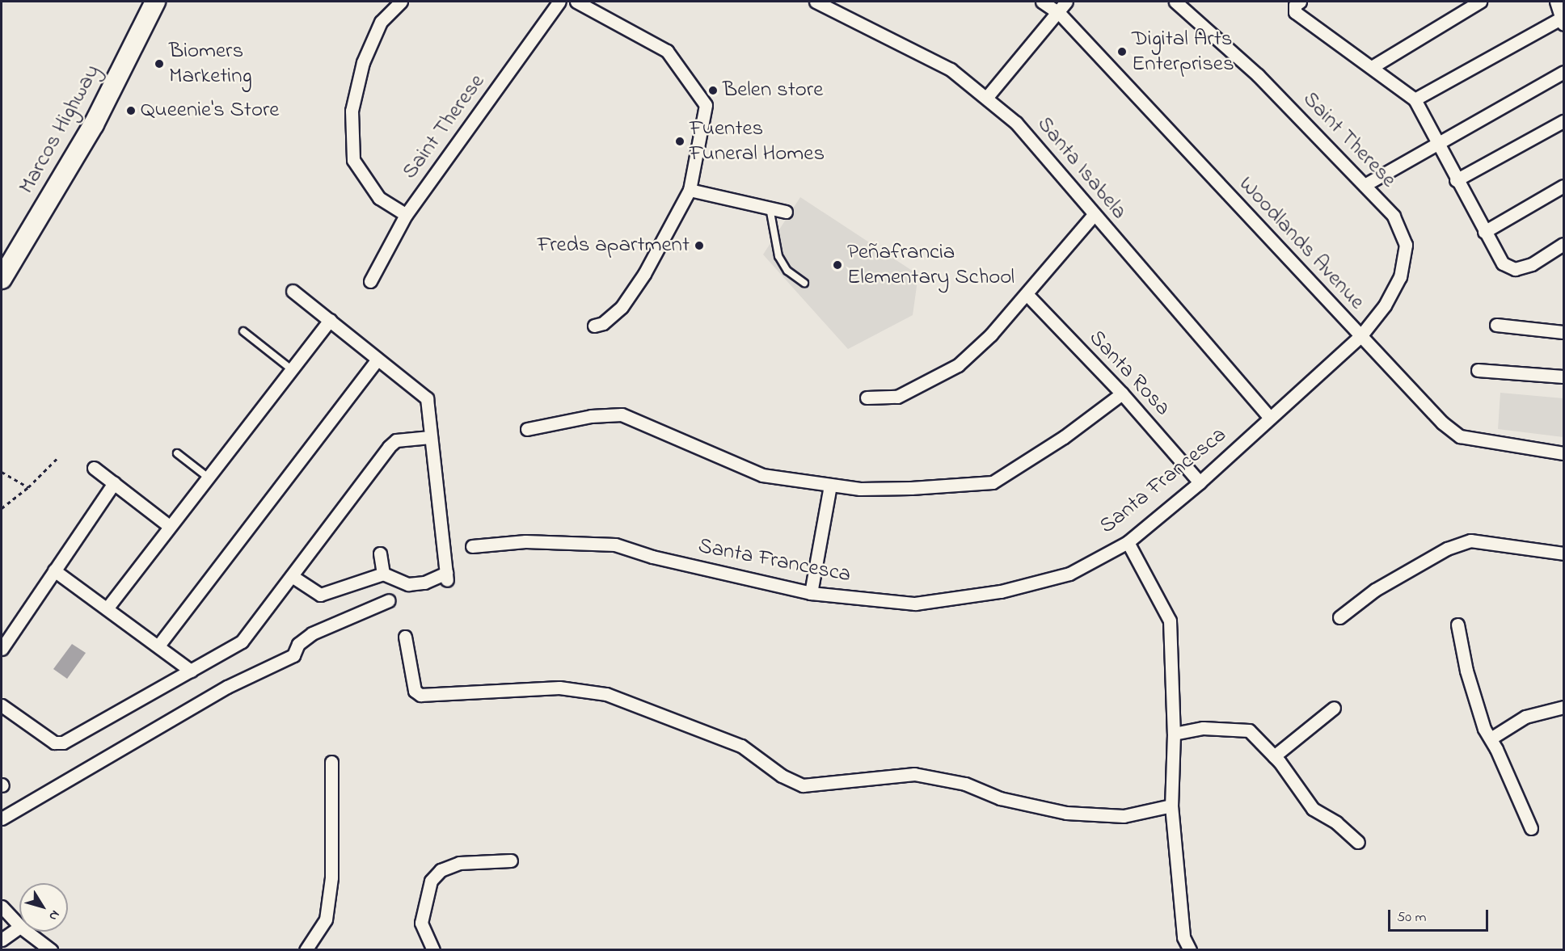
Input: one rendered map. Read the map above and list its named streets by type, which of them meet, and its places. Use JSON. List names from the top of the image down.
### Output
{
  "streets": {
    "main road": ["Marcos Highway"],
    "street": [
      "Saint Therese",
      "Santa Isabela",
      "Woodlands Avenue",
      "Santa Rosa",
      "Santa Francesca"
    ]
  },
  "crossings": [
    ["Saint Therese", "Woodlands Avenue"],
    ["Saint Therese", "Santa Francesca"],
    ["Santa Isabela", "Santa Francesca"],
    ["Woodlands Avenue", "Santa Francesca"],
    ["Santa Rosa", "Santa Francesca"]
  ],
  "places": [
    "Digital Arts Enterprises",
    "Biomers Marketing",
    "Belen store",
    "Queenie's Store",
    "Fuentes Funeral Homes",
    "Freds apartment",
    "Peñafrancia Elementary School"
  ],
  "scale_bar": "50 m",
  "north": "bottom right"
}
